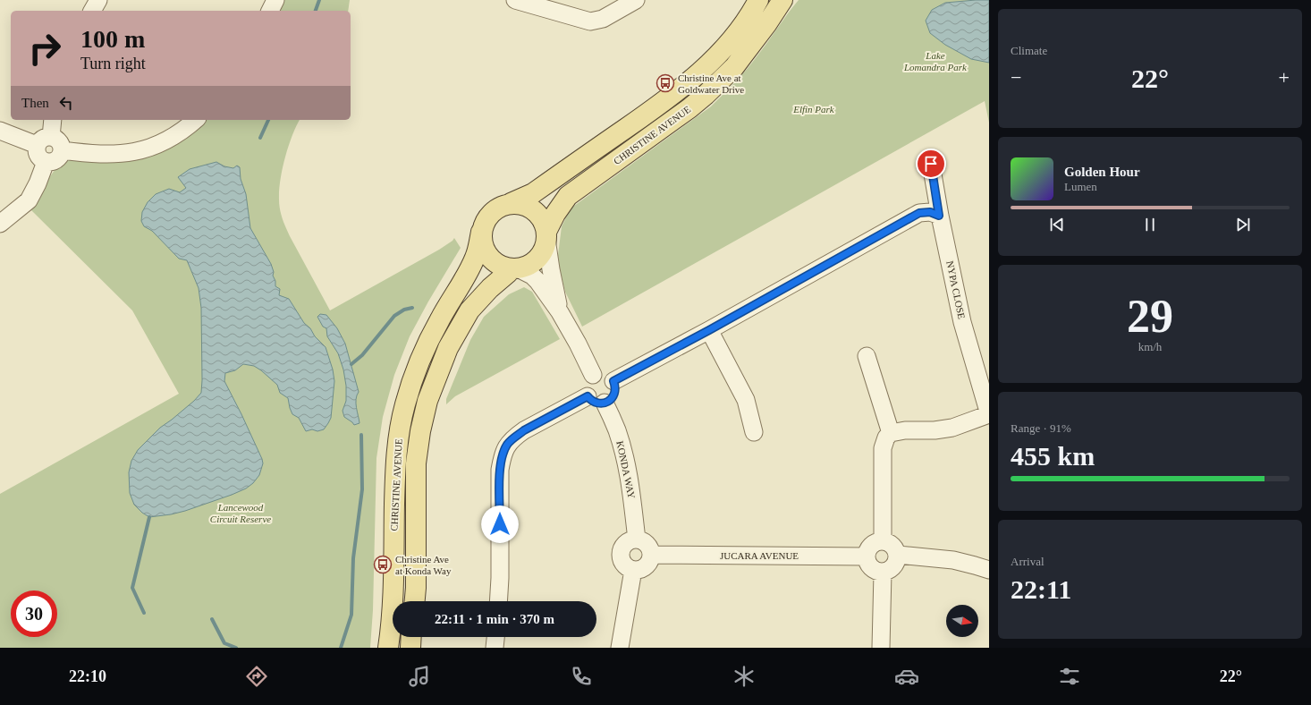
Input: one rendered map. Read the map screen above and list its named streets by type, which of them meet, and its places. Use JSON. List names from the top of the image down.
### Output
{
  "streets": {
    "main road": ["CHRISTINE AVENUE"],
    "street": ["NYPA CLOSE", "KONDA WAY", "JUCARA AVENUE"]
  },
  "crossings": [
    ["KONDA WAY", "JUCARA AVENUE"]
  ],
  "parks": ["Lake Lomandra Park", "Elfin Park", "Lancewood Circuit Reserve"],
  "places": {
    "bus stop": ["Christine Ave at Goldwater Drive", "Christine Ave at Konda Way"]
  },
  "north": "right",
  "page": {
    "tile": [
      "Climate",
      ["29", "km/h"],
      ["Range · 91%", "455 km"],
      ["Arrival", "22:11"]
    ],
    "turn": ["100 m", "Turn right"],
    "heat": ["−", "22°", "+"],
    "then": "Then",
    "song": ["Golden Hour", "Lumen"],
    "limit": "30",
    "trip": "22:11 · 1 min · 370 m",
    "tabs": ["22:10", "22°"]
  }
}
